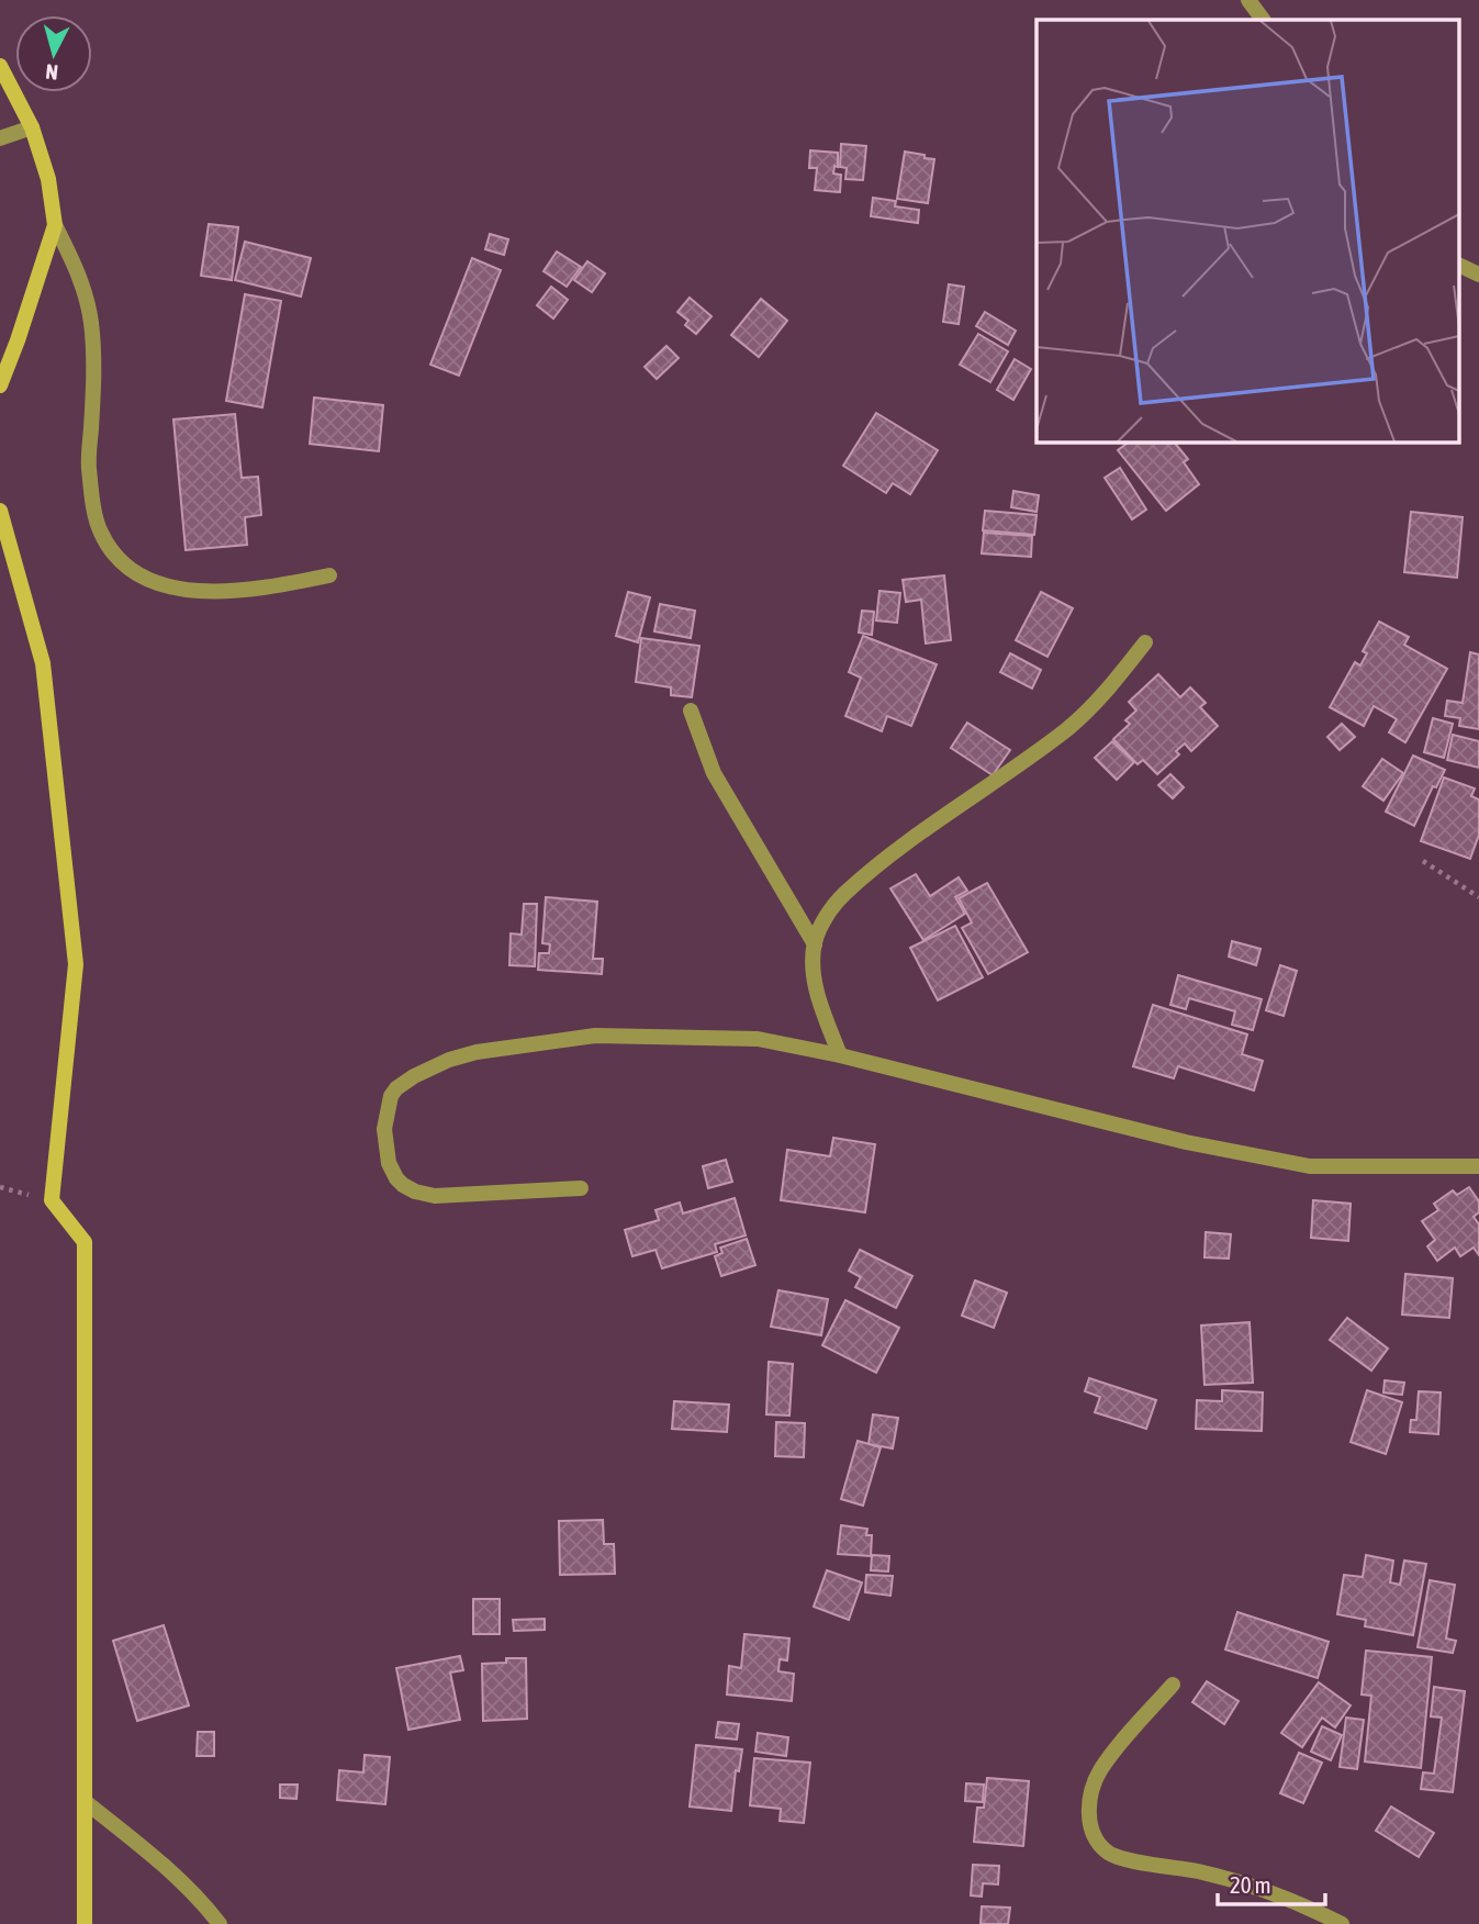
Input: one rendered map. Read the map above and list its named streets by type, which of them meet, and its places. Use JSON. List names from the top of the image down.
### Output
{
  "scale_bar": "20 m",
  "north": "bottom"
}
